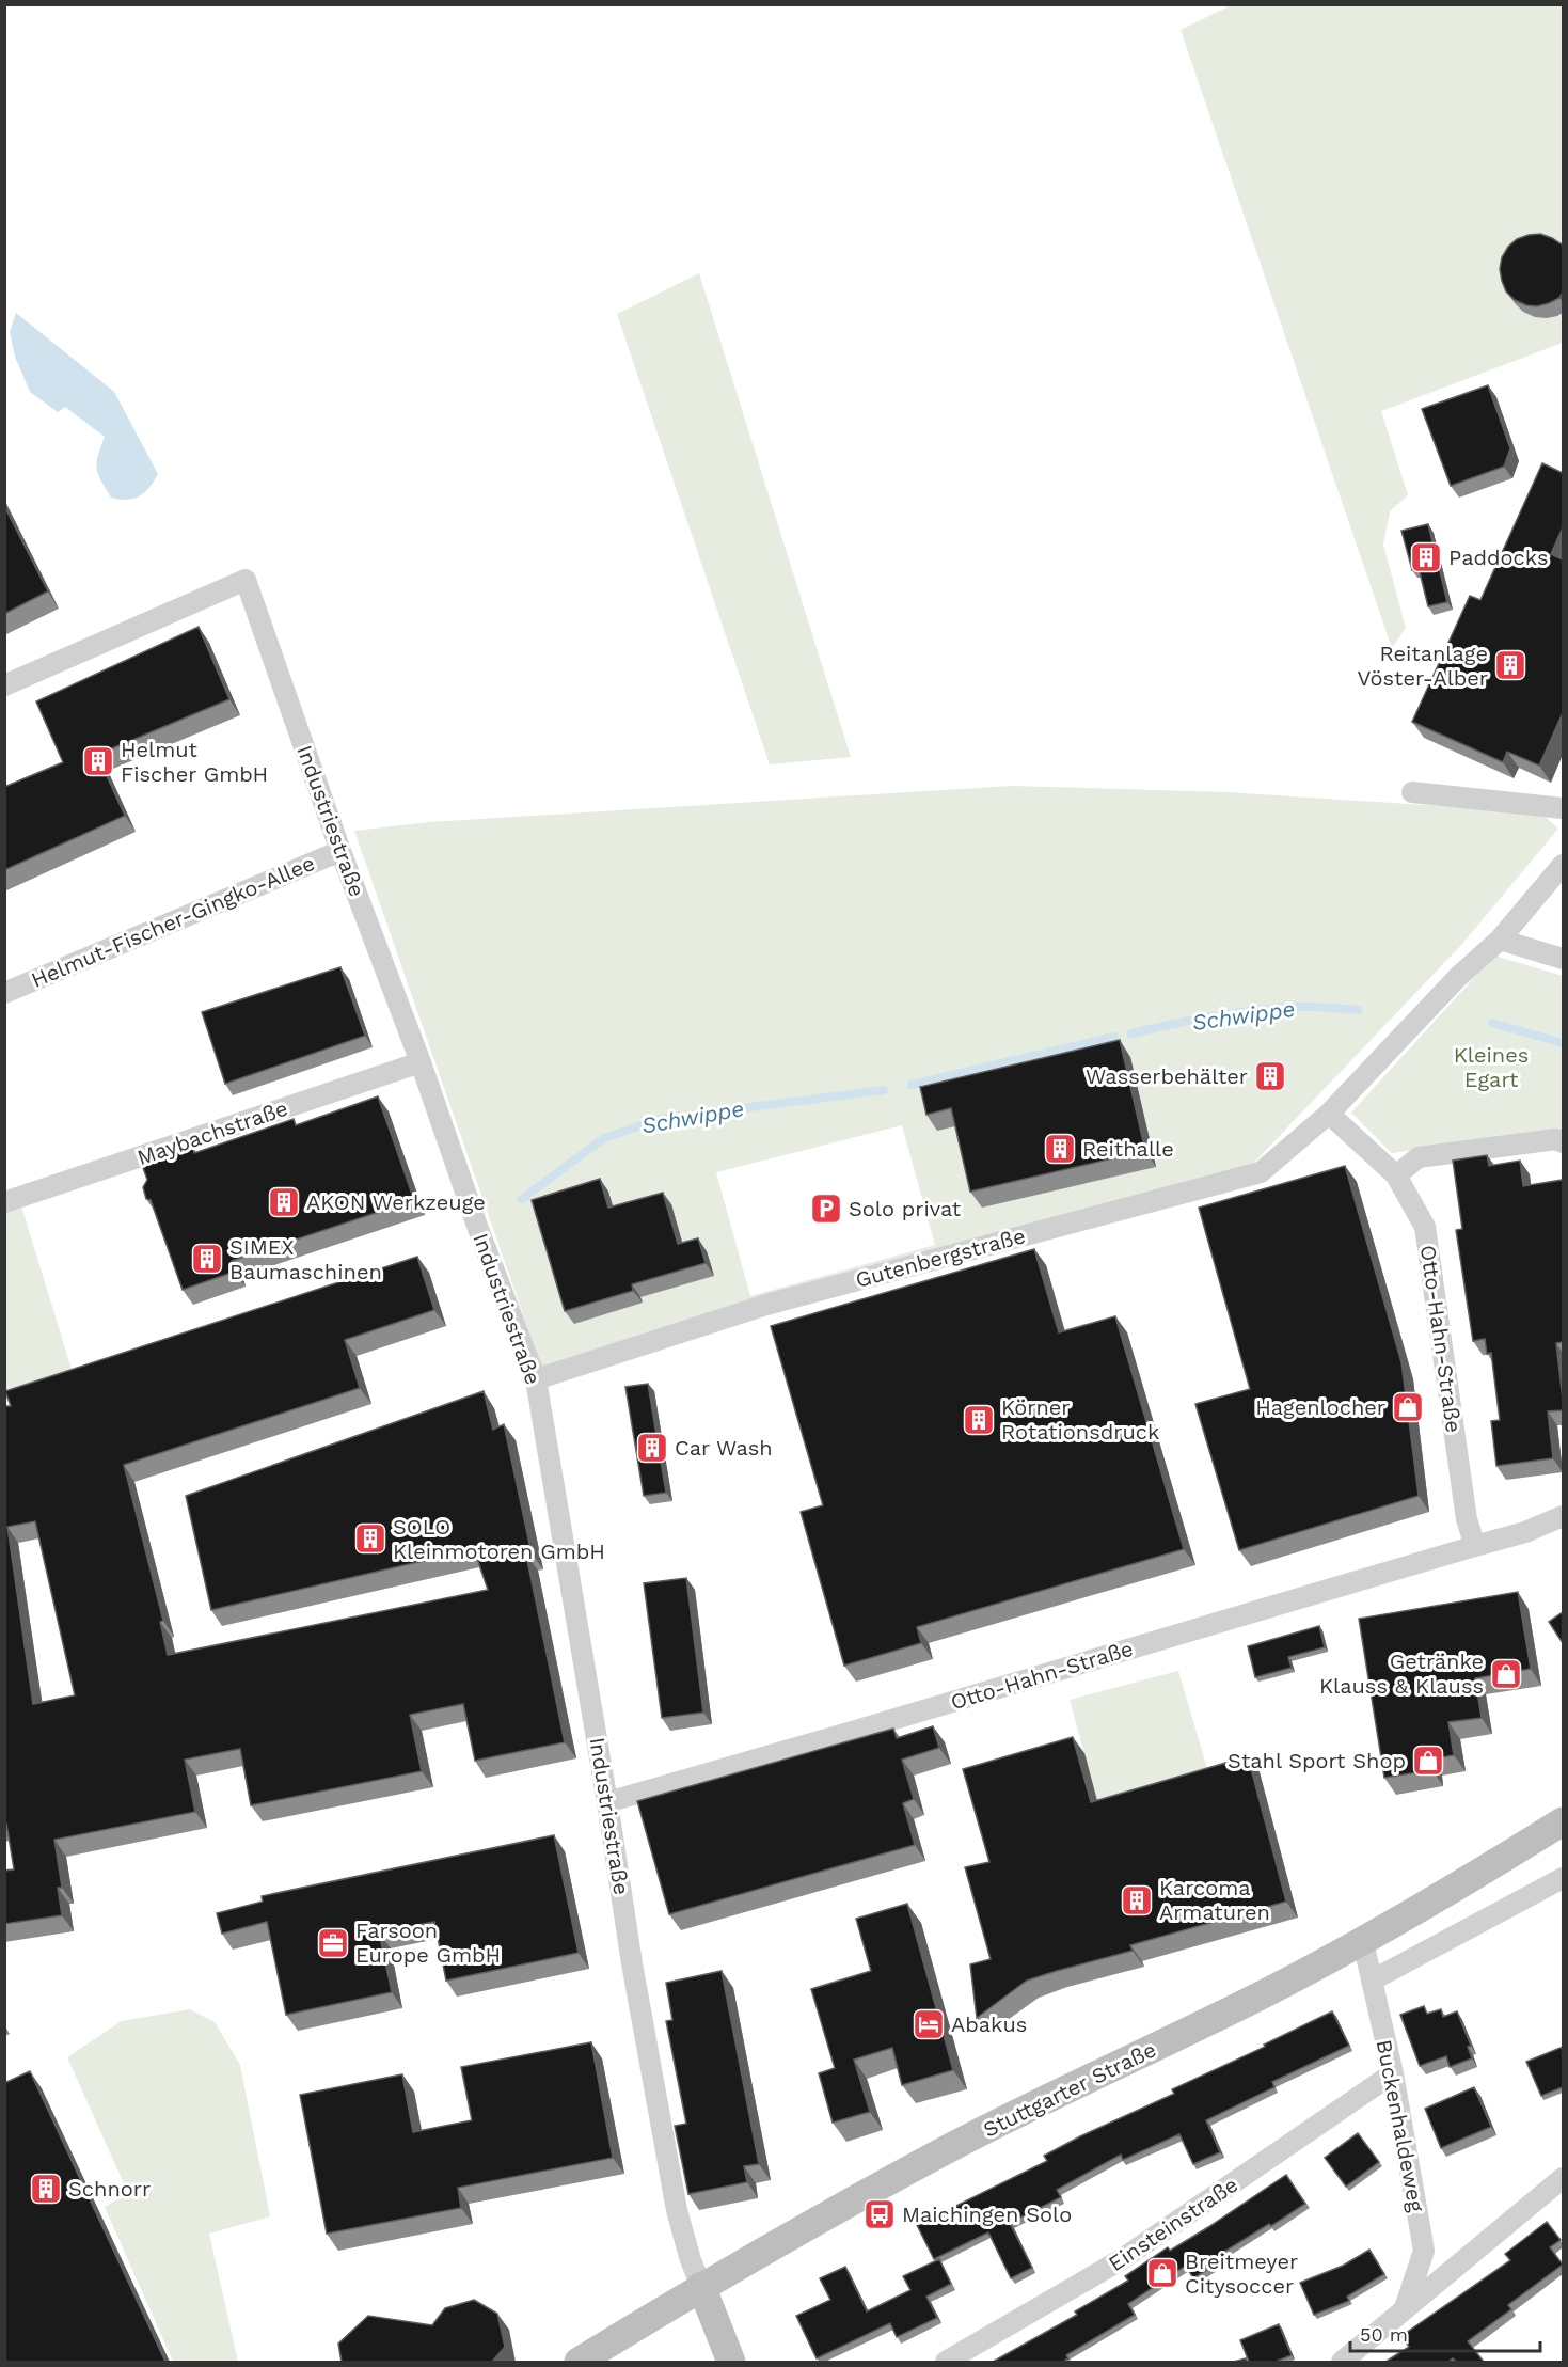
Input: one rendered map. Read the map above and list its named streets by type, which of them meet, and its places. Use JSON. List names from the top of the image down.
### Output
{
  "streets": {
    "street": [
      "Industriestraße",
      "Helmut-Fischer-Gingko-Allee",
      "Maybachstraße",
      "Gutenbergstraße",
      "Otto-Hahn-Straße",
      "Stuttgarter Straße",
      "Buckenhaldeweg",
      "Einsteinstraße"
    ]
  },
  "crossings": [
    ["Industriestraße", "Helmut-Fischer-Gingko-Allee"],
    ["Industriestraße", "Maybachstraße"],
    ["Industriestraße", "Gutenbergstraße"],
    ["Industriestraße", "Otto-Hahn-Straße"],
    ["Industriestraße", "Stuttgarter Straße"],
    ["Gutenbergstraße", "Otto-Hahn-Straße"],
    ["Stuttgarter Straße", "Buckenhaldeweg"],
    ["Buckenhaldeweg", "Einsteinstraße"]
  ],
  "water": ["Schwippe"],
  "parks": ["Kleines Egart"],
  "places": {
    "building": [
      "Paddocks",
      "Reitanlage Vöster-Alber",
      "Helmut Fischer GmbH",
      "Wasserbehälter",
      "Reithalle",
      "AKON Werkzeuge",
      "SIMEX Baumaschinen",
      "Körner Rotationsdruck",
      "Car Wash",
      "SOLO Kleinmotoren GmbH",
      "Karcoma Armaturen",
      "Schnorr"
    ],
    "parking": ["Solo privat"],
    "shop": [
      "Hagenlocher",
      "Getränke Klauss & Klauss",
      "Stahl Sport Shop",
      "Breitmeyer Citysoccer"
    ],
    "office": ["Farsoon Europe GmbH"],
    "hotel": ["Abakus"],
    "bus stop": ["Maichingen Solo"]
  },
  "scale_bar": "50 m"
}
